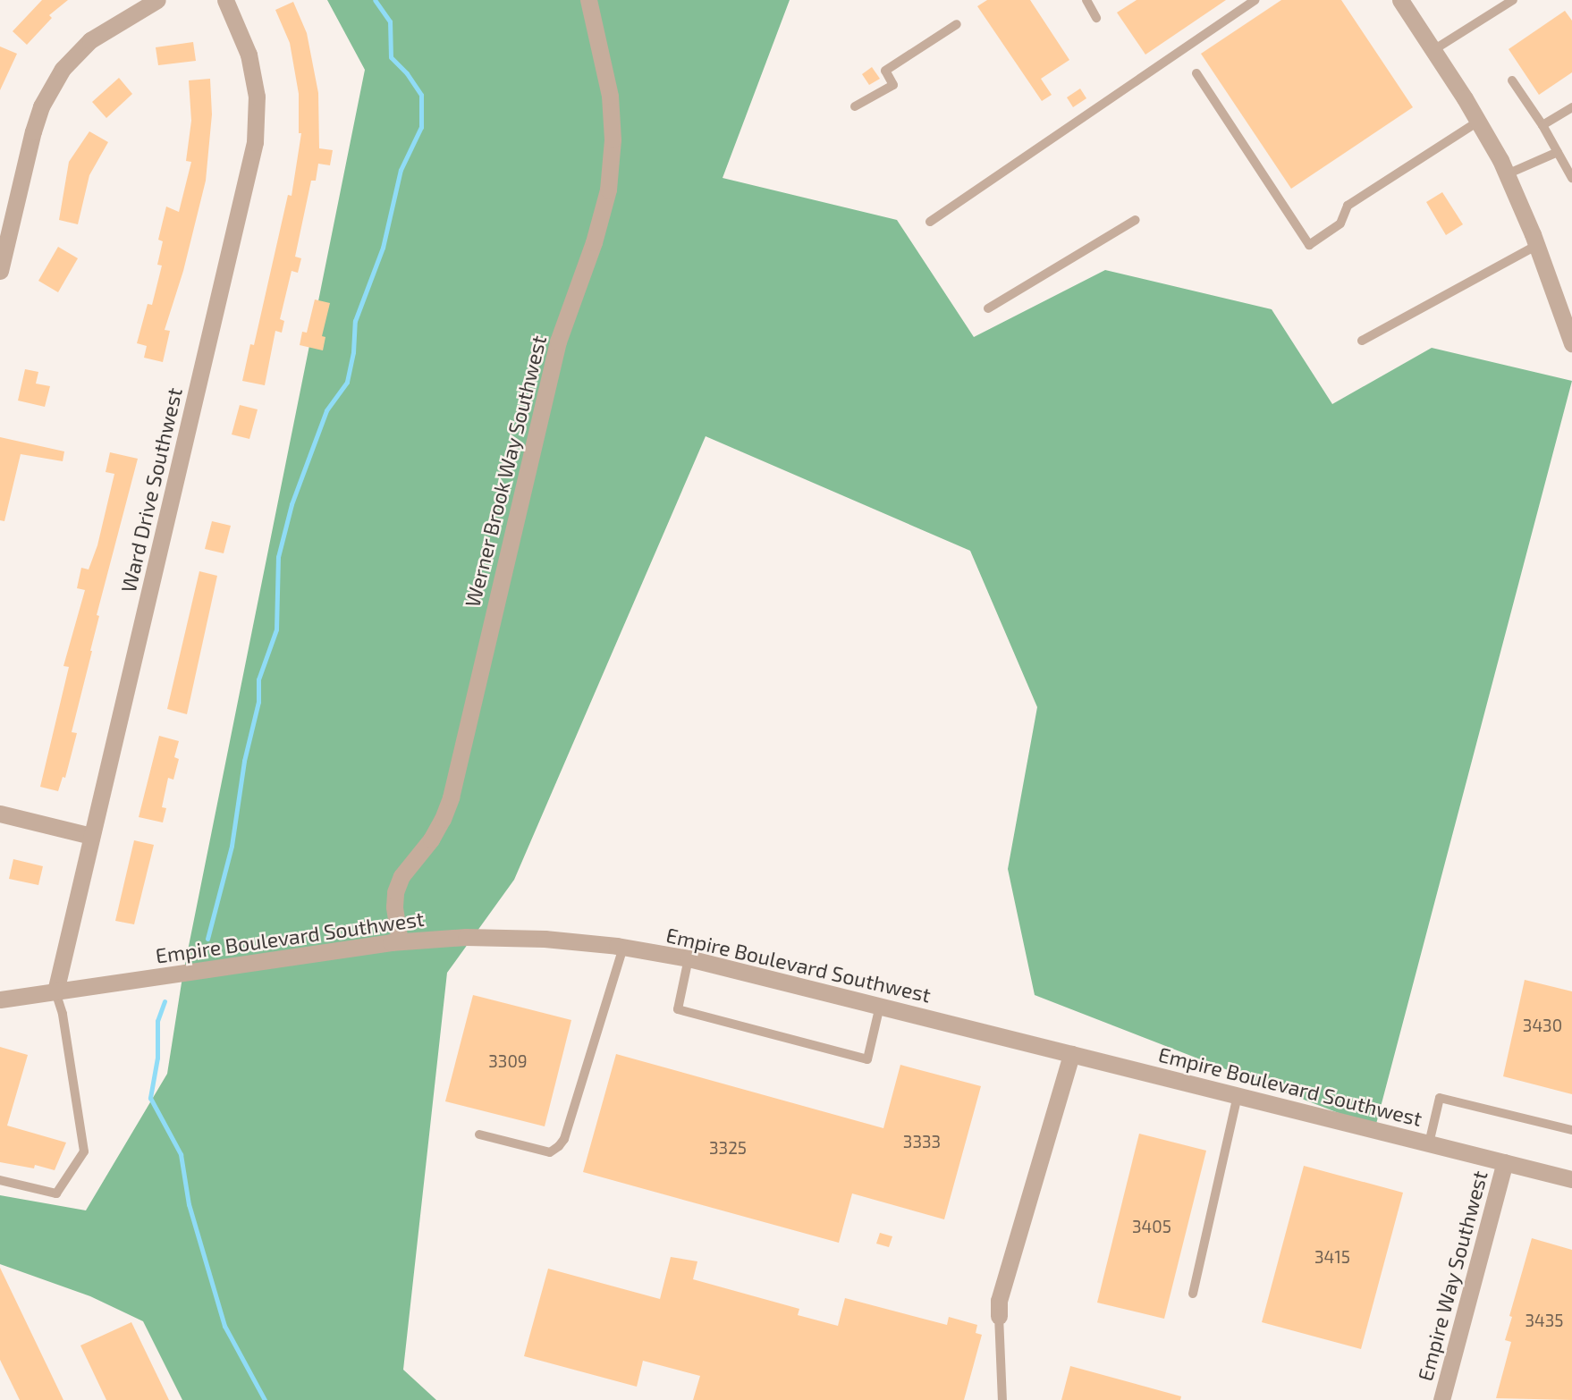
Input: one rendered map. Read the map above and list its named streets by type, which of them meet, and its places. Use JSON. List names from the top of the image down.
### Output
{
  "streets": {
    "street": [
      "Werner Brook Way Southwest",
      "Ward Drive Southwest",
      "Empire Boulevard Southwest",
      "Empire Way Southwest"
    ]
  },
  "crossings": [
    ["Werner Brook Way Southwest", "Empire Boulevard Southwest"],
    ["Ward Drive Southwest", "Empire Boulevard Southwest"],
    ["Empire Boulevard Southwest", "Empire Way Southwest"]
  ],
  "house_numbers": [
    "3430",
    "3309",
    "3333",
    "3325",
    "3405",
    "3415",
    "3435"
  ]
}
